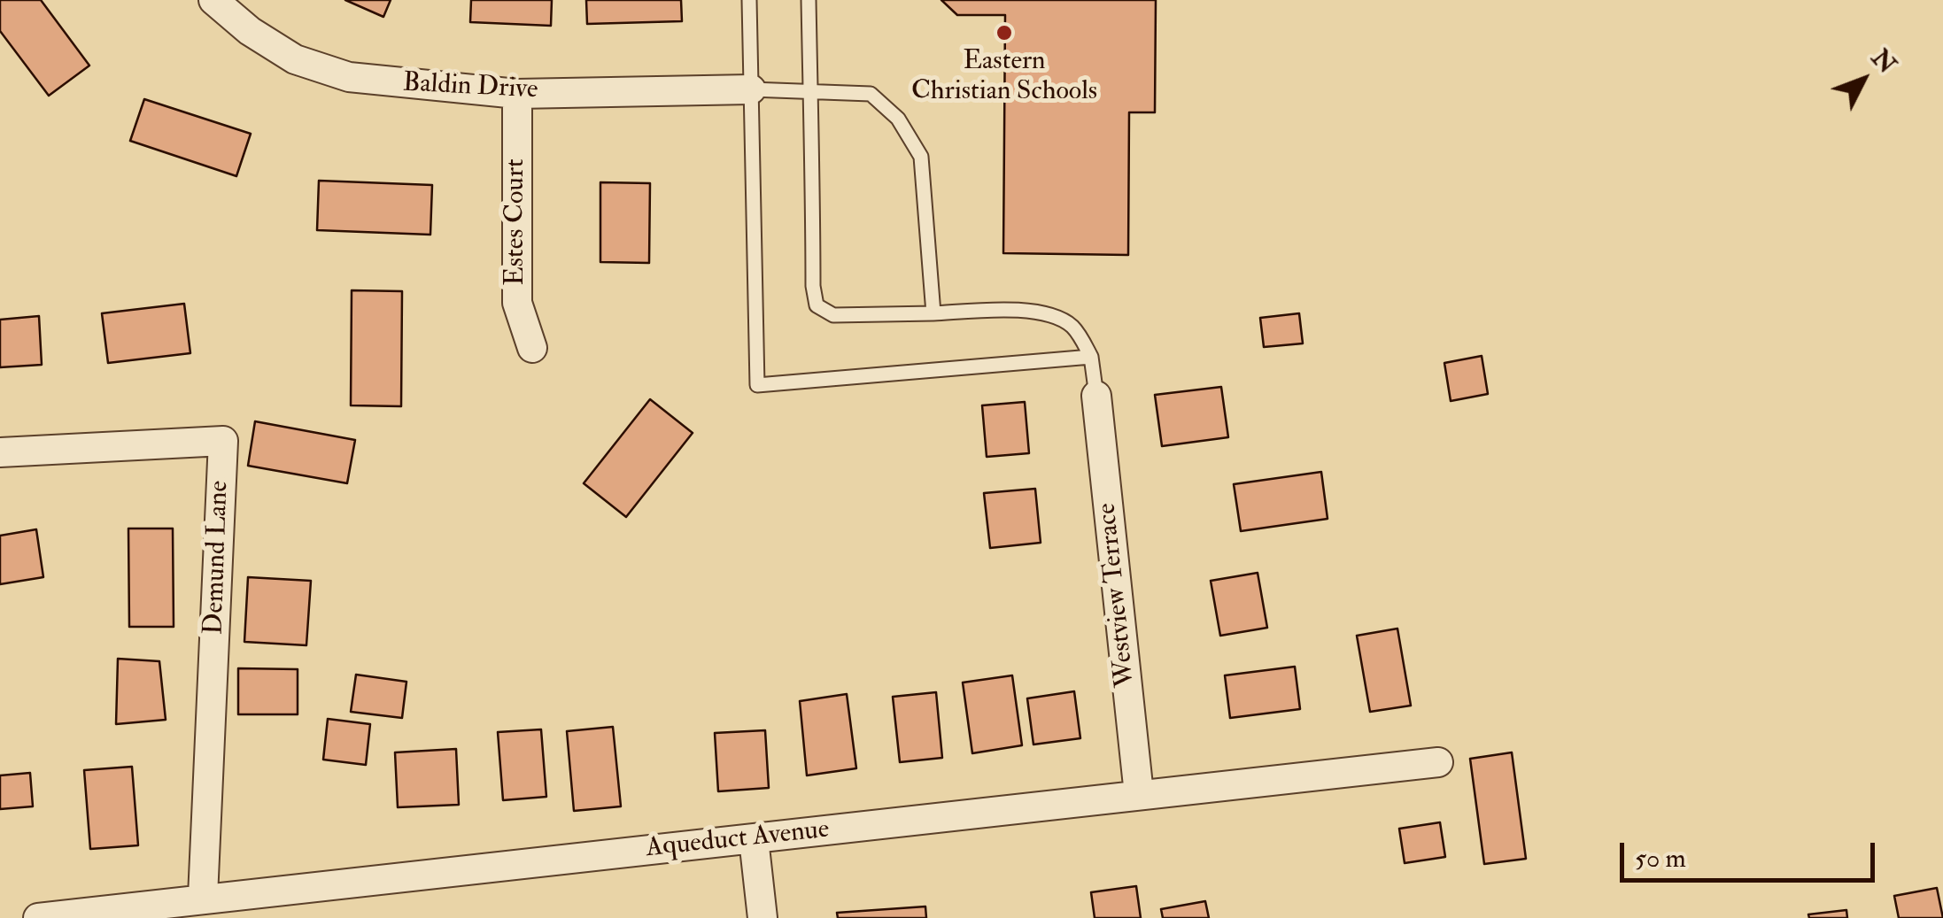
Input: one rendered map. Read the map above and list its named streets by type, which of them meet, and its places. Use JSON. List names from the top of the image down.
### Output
{
  "streets": {
    "street": [
      "Baldin Drive",
      "Estes Court",
      "Demund Lane",
      "Westview Terrace",
      "Aqueduct Avenue"
    ]
  },
  "crossings": [
    ["Baldin Drive", "Estes Court"],
    ["Demund Lane", "Aqueduct Avenue"],
    ["Westview Terrace", "Aqueduct Avenue"]
  ],
  "places": ["Eastern Christian Schools"],
  "scale_bar": "50 m",
  "north": "top right"
}
